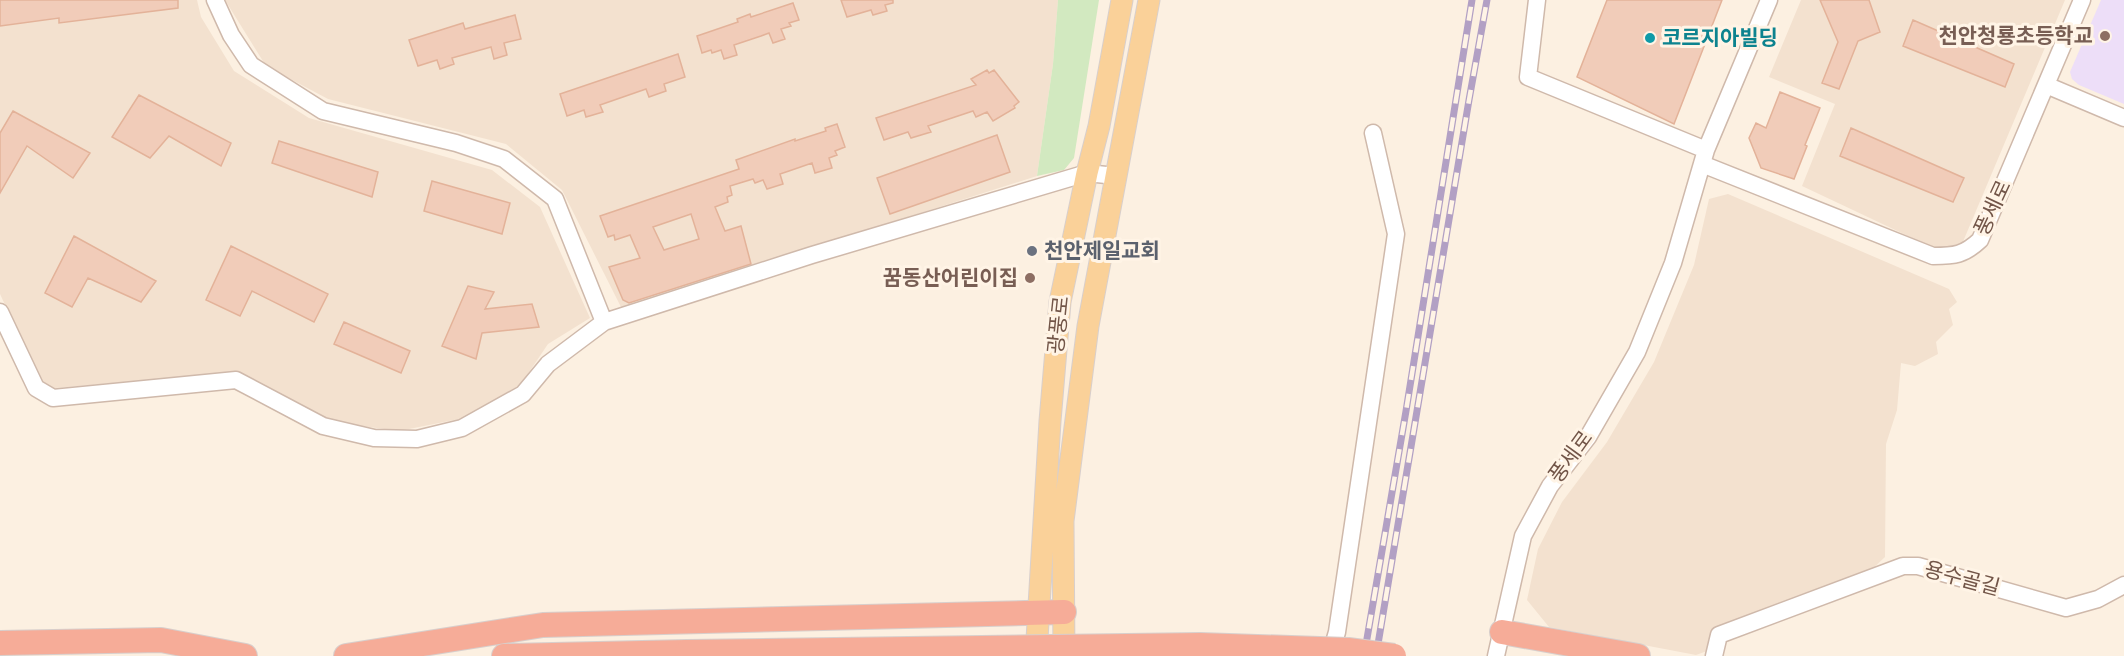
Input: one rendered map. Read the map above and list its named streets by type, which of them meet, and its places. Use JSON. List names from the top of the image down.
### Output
{
  "streets": {
    "main road": ["광풍로"],
    "street": ["풍세로", "용수골길"]
  },
  "places": [
    "천안청룡초등학교",
    "코르지아빌딩",
    "천안제일교회",
    "꿈동산어린이집"
  ]
}
